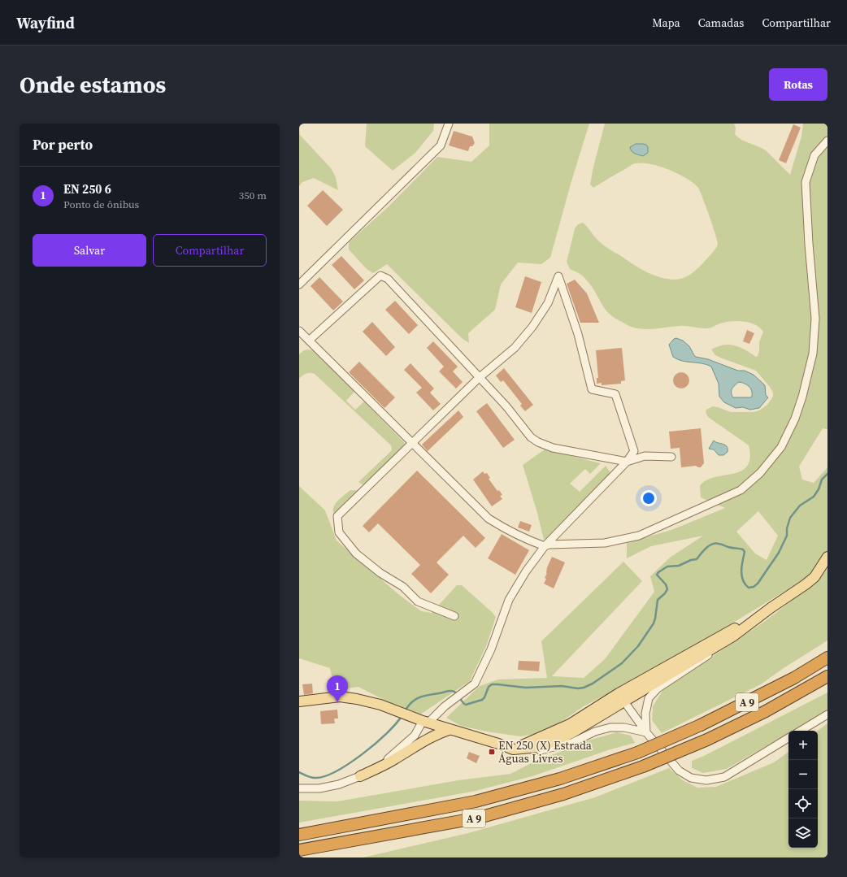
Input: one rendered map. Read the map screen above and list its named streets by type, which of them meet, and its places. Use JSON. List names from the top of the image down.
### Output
{
  "streets": {
    "highway": ["A 9"]
  },
  "places": {
    "transit": ["EN 250 (X) Estrada Águas Livres"]
  },
  "page": {
    "header": "Wayfind",
    "nav": ["Mapa", "Camadas", "Compartilhar"],
    "buttons": [
      "Rotas",
      ["Salvar", "Compartilhar"]
    ],
    "title": "Onde estamos",
    "heading": "Por perto",
    "list": [
      {
        "mark": "1",
        "name": "EN 250 6",
        "note": "Ponto de ônibus",
        "value": "350 m"
      }
    ],
    "pins": "1",
    "map_buttons": ["+", "−"]
  }
}
